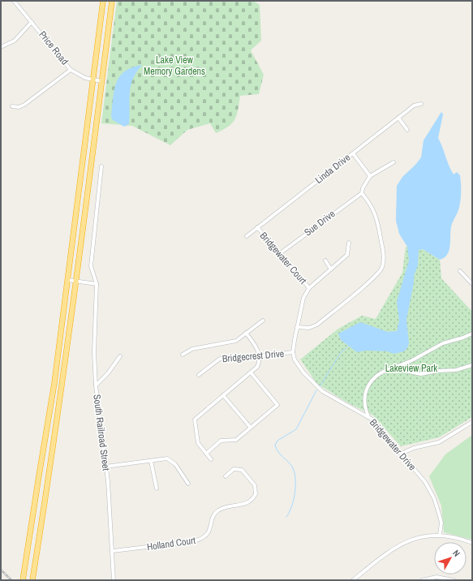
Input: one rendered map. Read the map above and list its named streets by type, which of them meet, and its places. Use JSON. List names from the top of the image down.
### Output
{
  "streets": {
    "street": [
      "Price Road",
      "Linda Drive",
      "Sue Drive",
      "Bridgewater Court",
      "Bridgecrest Drive",
      "South Railroad Street",
      "Bridgewater Drive",
      "Holland Court"
    ]
  },
  "crossings": [
    ["Linda Drive", "Bridgewater Court"],
    ["Sue Drive", "Bridgewater Court"],
    ["Bridgecrest Drive", "Bridgewater Drive"],
    ["South Railroad Street", "Holland Court"]
  ],
  "parks": ["Lake View Memory Gardens", "Lakeview Park"],
  "north": "top right"
}
